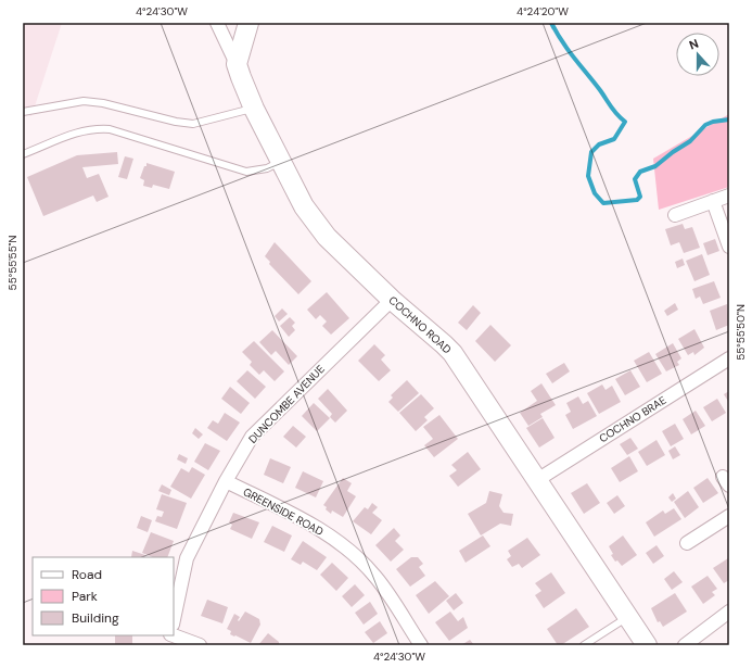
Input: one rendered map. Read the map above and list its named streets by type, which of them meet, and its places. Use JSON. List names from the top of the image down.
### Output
{
  "streets": {
    "street": [
      "COCHNO ROAD",
      "DUNCOMBE AVENUE",
      "COCHNO BRAE",
      "GREENSIDE ROAD"
    ]
  },
  "crossings": [
    ["COCHNO ROAD", "DUNCOMBE AVENUE"],
    ["COCHNO ROAD", "COCHNO BRAE"],
    ["DUNCOMBE AVENUE", "GREENSIDE ROAD"]
  ],
  "legend": ["Road", "Park", "Building"],
  "north": "top",
  "coordinates": [
    "4°24'30\"W",
    "4°24'20\"W",
    "55°55'55\"N",
    "55°55'50\"N"
  ]
}
